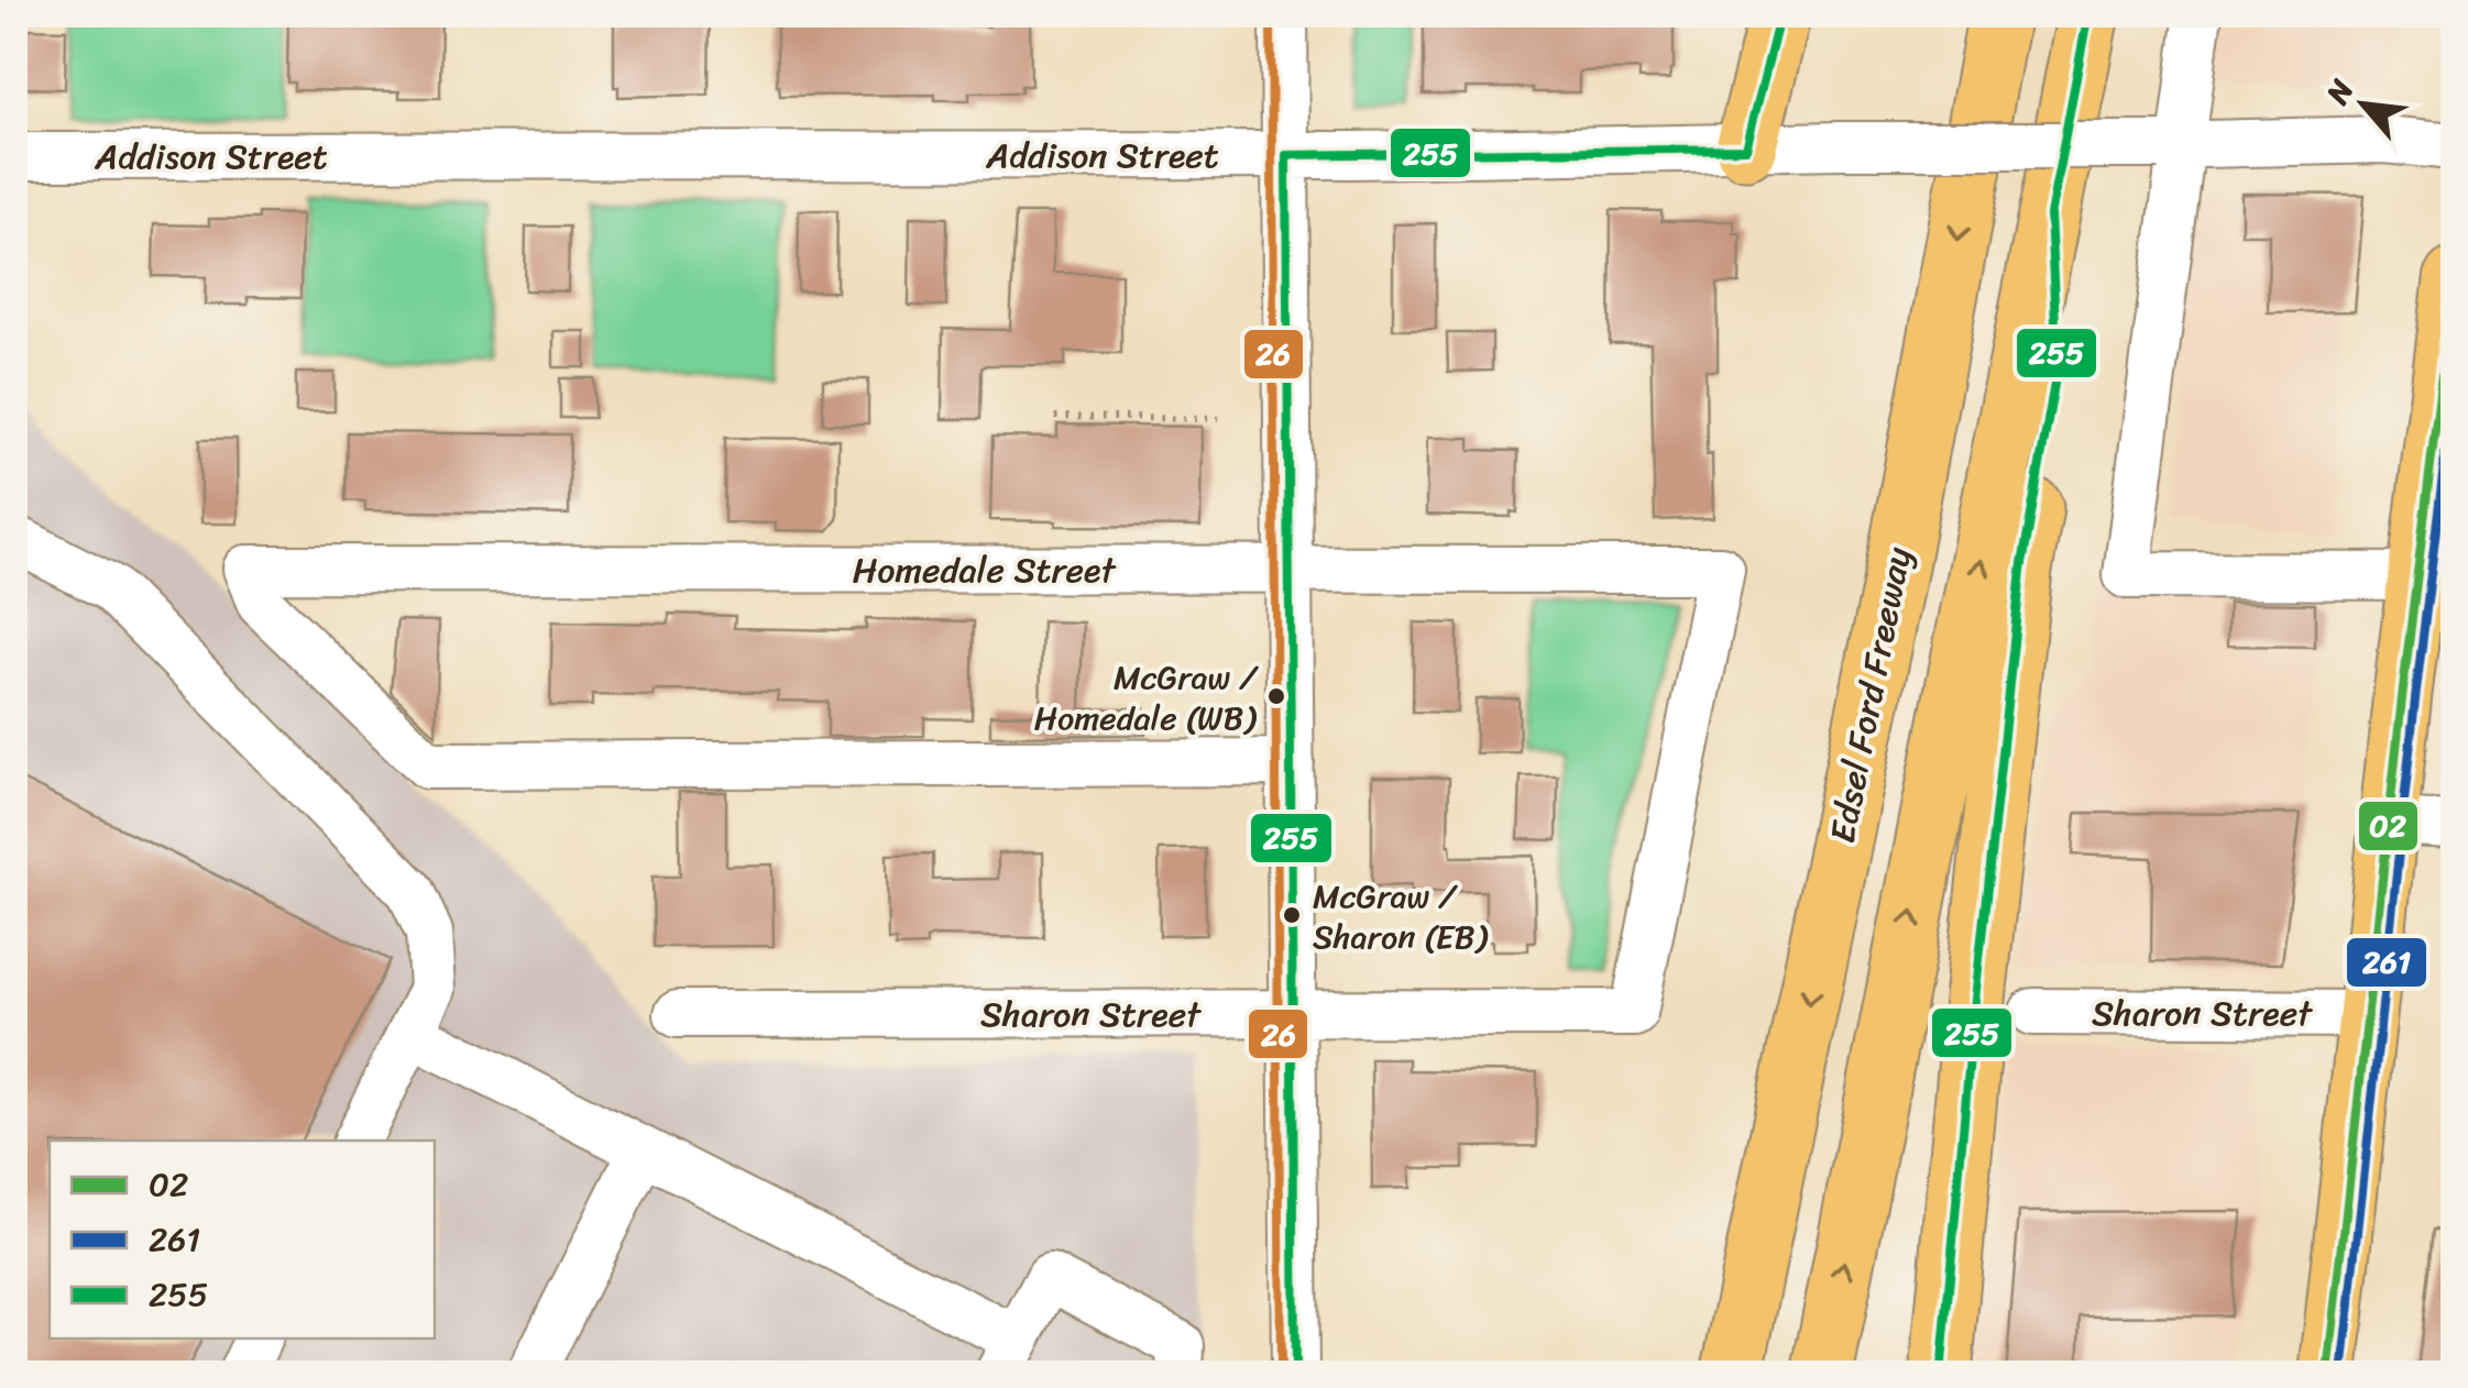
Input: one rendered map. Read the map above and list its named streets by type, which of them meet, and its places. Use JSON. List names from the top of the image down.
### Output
{
  "streets": {
    "highway": ["Edsel Ford Freeway"],
    "street": ["Addison Street", "Homedale Street", "Sharon Street"]
  },
  "crossings": [
    ["Homedale Street", "Sharon Street"]
  ],
  "places": ["McGraw / Homedale (WB)", "McGraw / Sharon (EB)"],
  "lines": [
    "transit line 255",
    "transit line 26",
    "transit line 02",
    "transit line 261"
  ],
  "legend": ["02", "261", "255"],
  "north": "top left"
}
